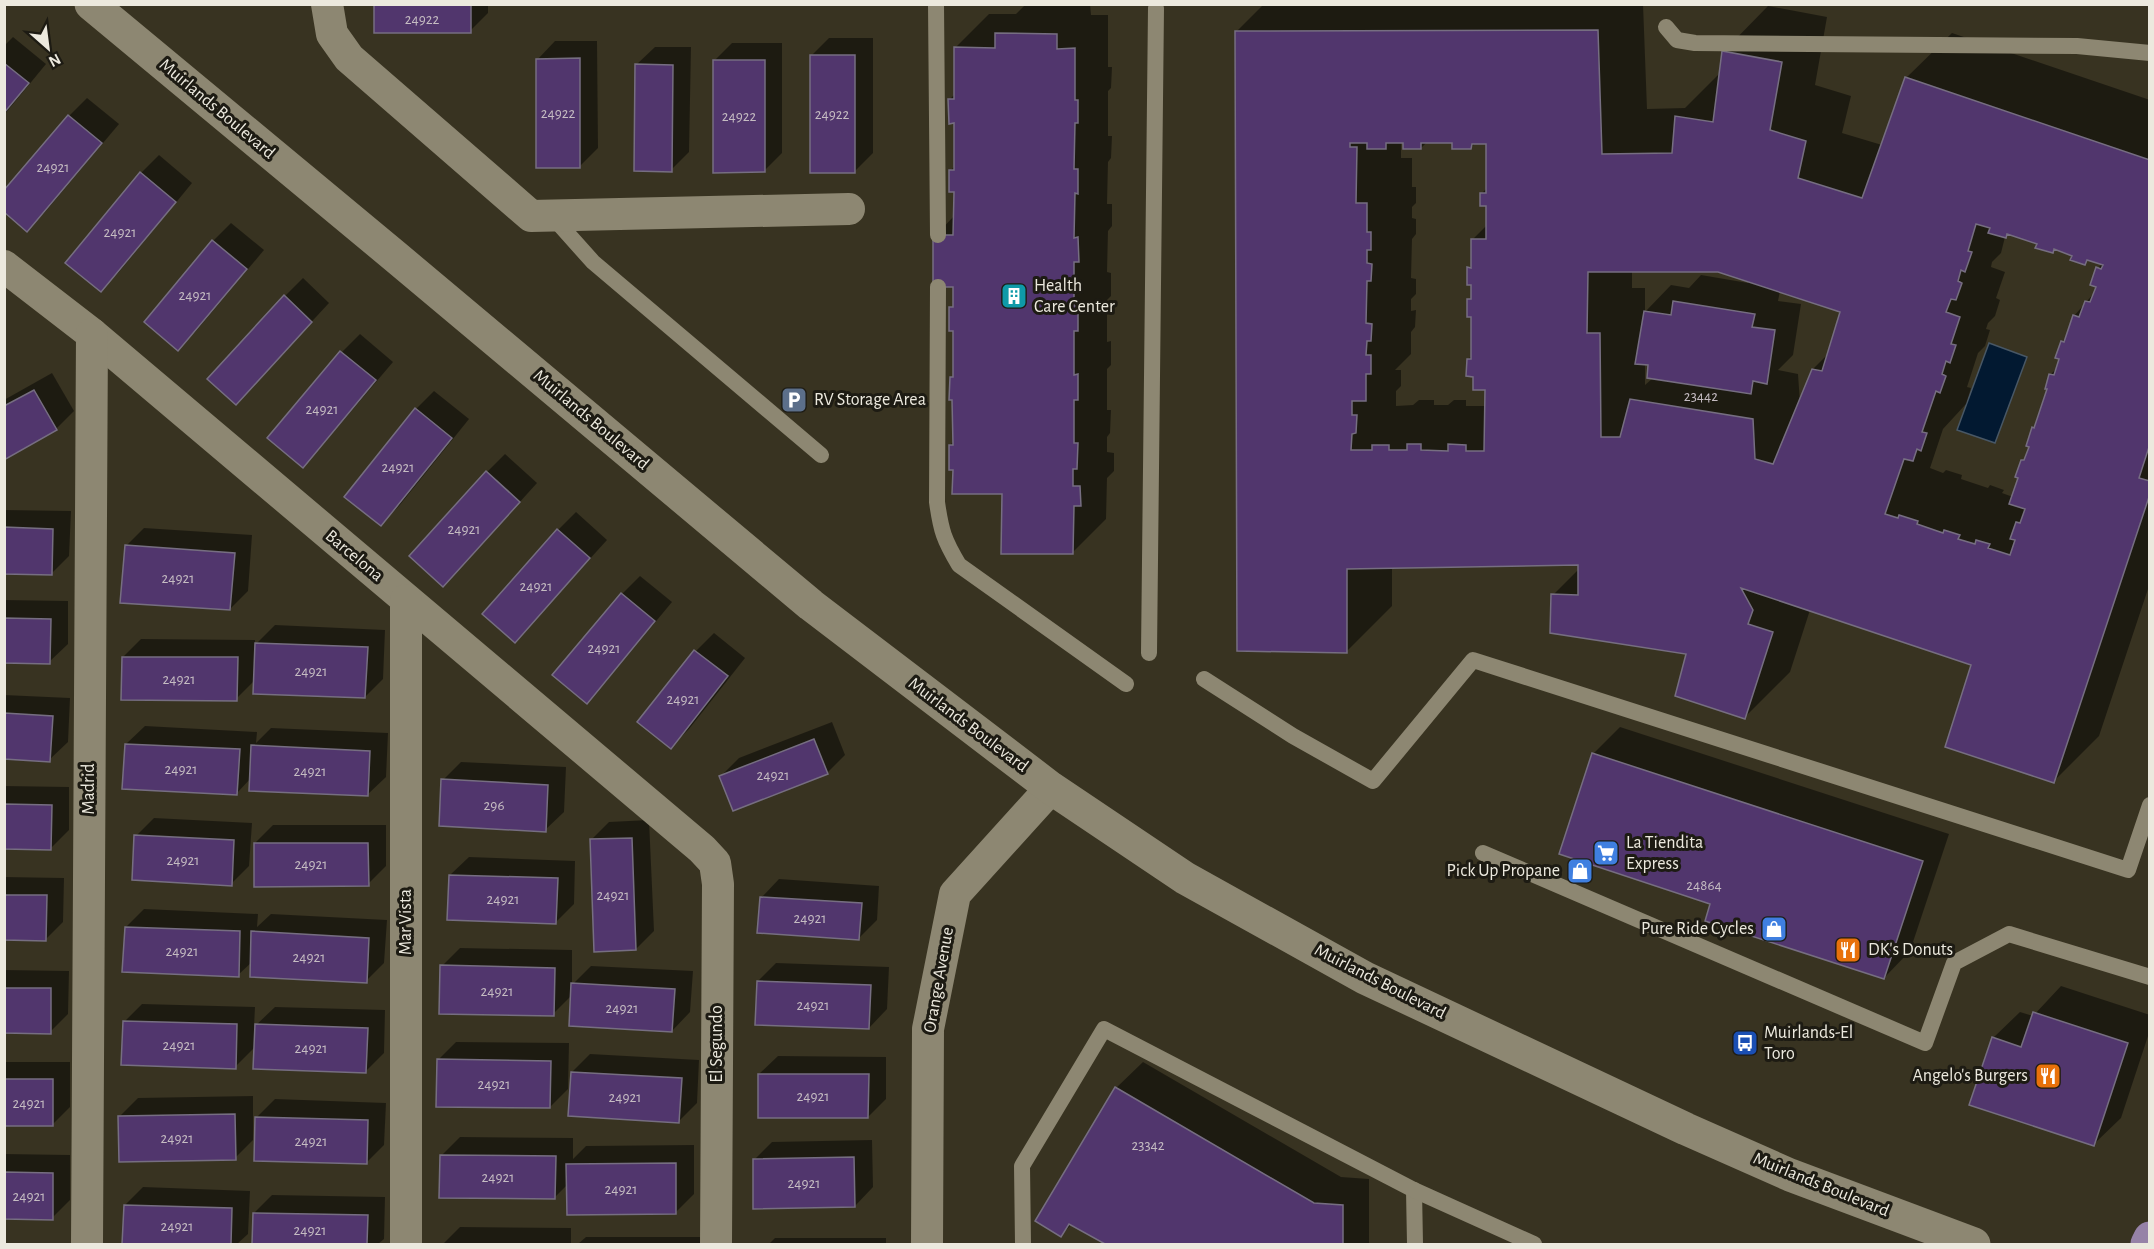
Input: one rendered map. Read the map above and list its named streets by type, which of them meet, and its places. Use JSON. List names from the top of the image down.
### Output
{
  "streets": {
    "main road": ["Muirlands Boulevard"],
    "street": [
      "Barcelona",
      "Madrid",
      "Mar Vista",
      "Orange Avenue",
      "El Segundo"
    ]
  },
  "crossings": [
    ["Muirlands Boulevard", "Orange Avenue"],
    ["Barcelona", "Madrid"],
    ["Barcelona", "Mar Vista"],
    ["Barcelona", "El Segundo"]
  ],
  "places": {
    "building": ["Health Care Center"],
    "parking": ["RV Storage Area"],
    "supermarket": ["La Tiendita Express"],
    "shop": ["Pick Up Propane", "Pure Ride Cycles"],
    "restaurant": ["DK's Donuts", "Angelo's Burgers"],
    "bus stop": ["Muirlands-El Toro"]
  },
  "house_numbers": [
    "24922",
    "24922",
    "24922",
    "24922",
    "24921",
    "24921",
    "24921",
    "23442",
    "24921",
    "24921",
    "24921",
    "24921",
    "24921",
    "24921",
    "24921",
    "24921",
    "24921",
    "24921",
    "24921",
    "24921",
    "296",
    "24921",
    "24921",
    "24864",
    "24921",
    "24921",
    "24921",
    "24921",
    "24921",
    "24921",
    "24921",
    "24921",
    "24921",
    "24921",
    "24921",
    "24921",
    "24921",
    "24921",
    "24921",
    "24921",
    "23342",
    "24921",
    "24921",
    "24921",
    "24921",
    "24921",
    "24921"
  ],
  "north": "bottom right"
}
